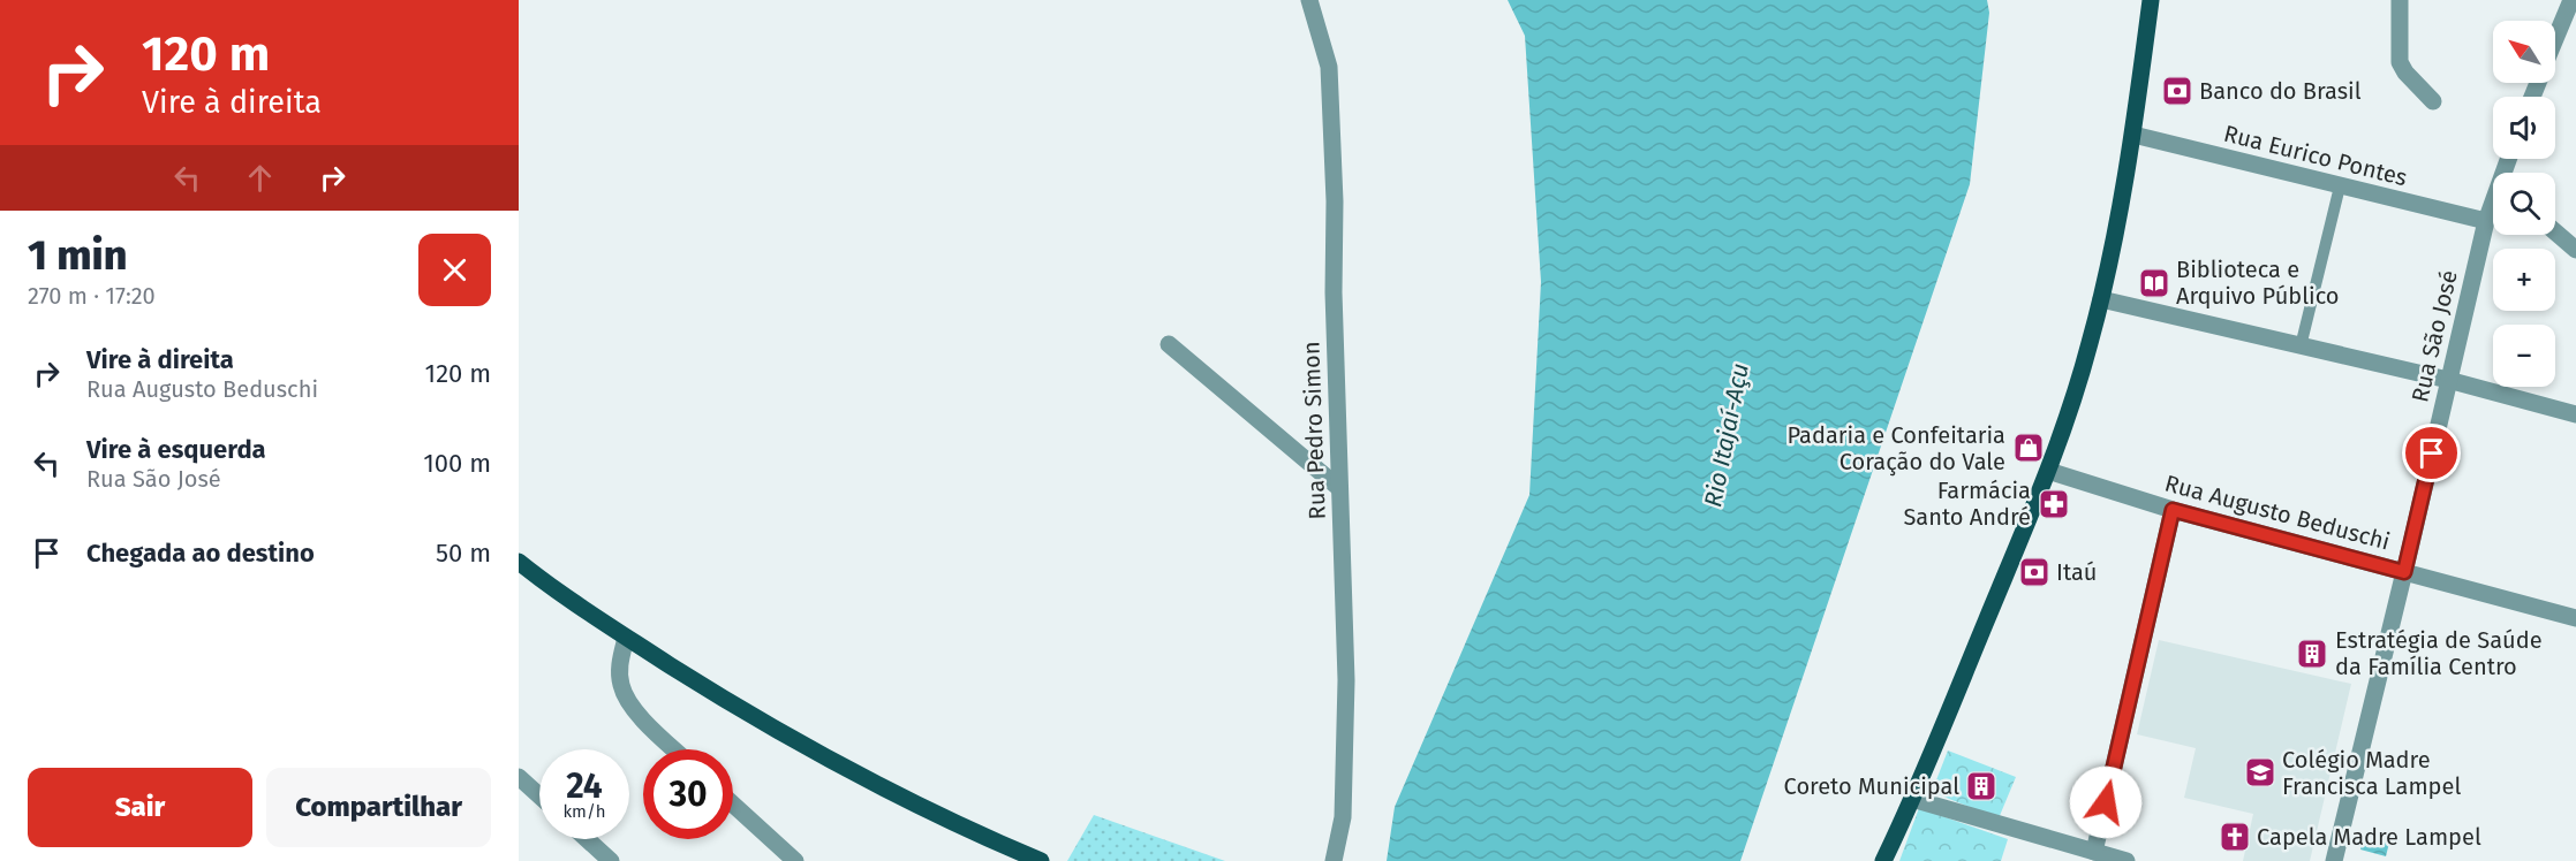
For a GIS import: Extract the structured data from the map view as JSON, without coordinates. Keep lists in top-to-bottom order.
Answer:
{
  "streets": {
    "street": [
      "Rua Eurico Pontes",
      "Rua São José",
      "Rua Pedro Simon",
      "Rua Augusto Beduschi"
    ]
  },
  "crossings": [
    ["Rua Eurico Pontes", "Rua São José"],
    ["Rua São José", "Rua Augusto Beduschi"]
  ],
  "water": ["Rio Itajaí-Açu"],
  "places": {
    "bank": ["Banco do Brasil", "Itaú"],
    "library": ["Biblioteca e Arquivo Público"],
    "shop": ["Padaria e Confeitaria Coração do Vale"],
    "pharmacy": ["Farmácia Santo André"],
    "building": ["Estratégia de Saúde da Família Centro", "Coreto Municipal"],
    "school or university": ["Colégio Madre Francisca Lampel"],
    "church": ["Capela Madre Lampel"]
  },
  "north": "top left",
  "page": {
    "turn": ["120 m", "Vire à direita"],
    "map_buttons": ["+", "−"],
    "heading": ["1 min", "270 m · 17:20"],
    "list": [
      {
        "name": "Vire à direita",
        "note": "Rua Augusto Beduschi",
        "value": "120 m"
      },
      {
        "name": "Vire à esquerda",
        "note": "Rua São José",
        "value": "100 m"
      },
      {
        "name": "Chegada ao destino",
        "value": "50 m"
      }
    ],
    "speed": "24 km/h",
    "limit": "30",
    "buttons": ["Sair", "Compartilhar"]
  }
}
